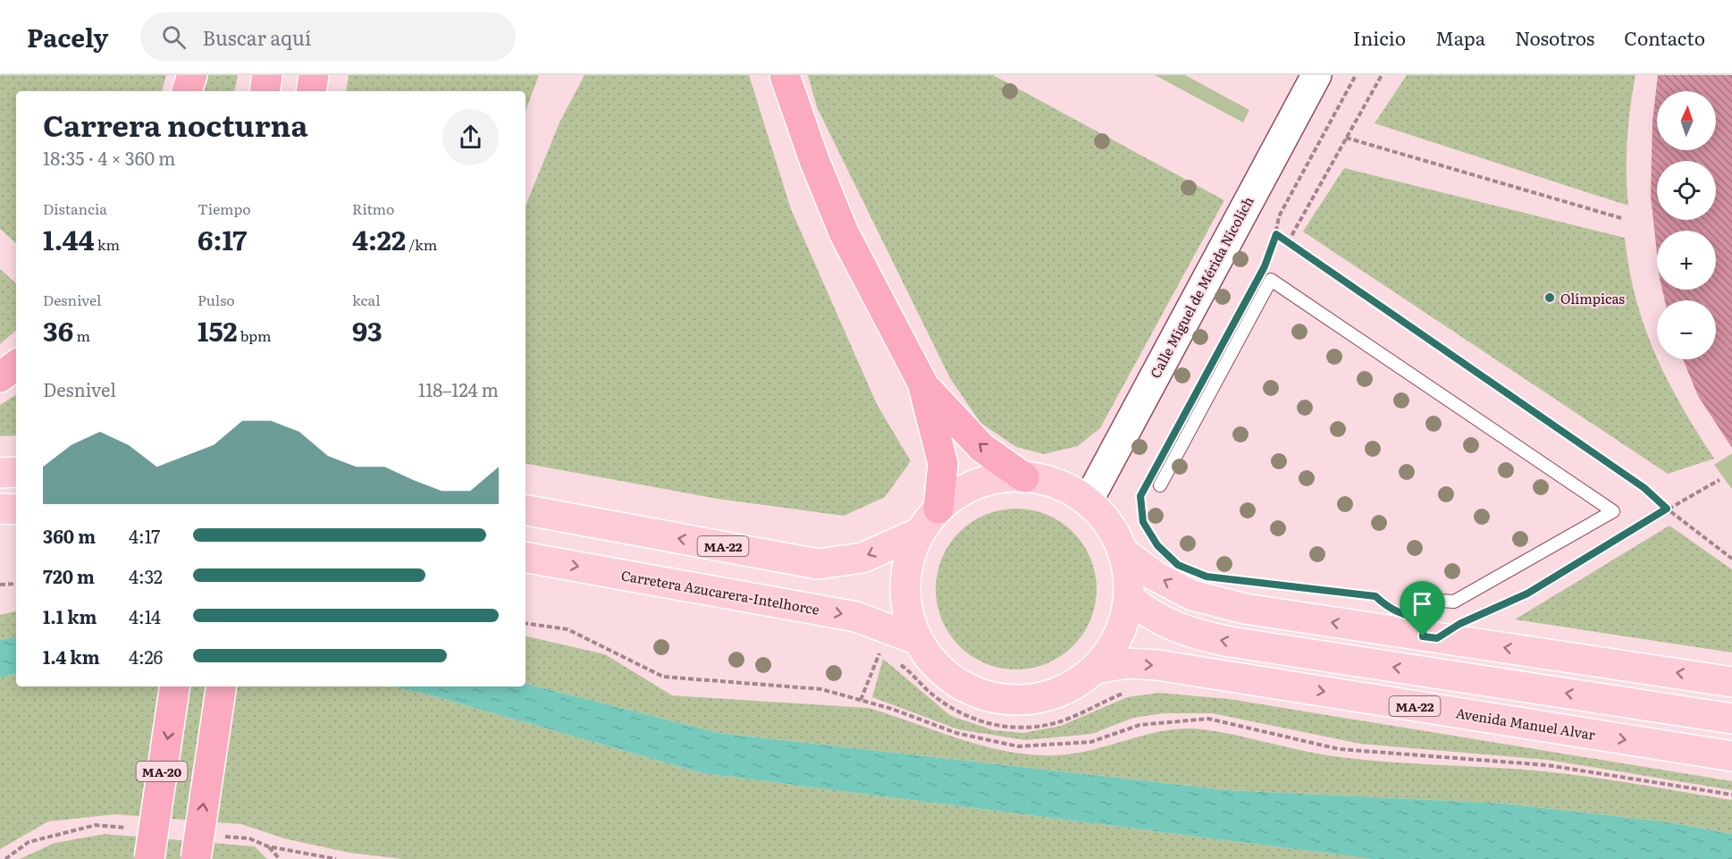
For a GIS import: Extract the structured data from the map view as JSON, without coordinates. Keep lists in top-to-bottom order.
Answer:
{
  "streets": {
    "highway": ["MA-20"],
    "main road": ["MA-22", "Carretera Azucarera-Intelhorce", "Avenida Manuel Alvar"],
    "street": ["Calle Miguel de Mérida Nicolich"]
  },
  "crossings": [
    ["Calle Miguel de Mérida Nicolich", "MA-22"],
    ["MA-22", "Carretera Azucarera-Intelhorce"],
    ["MA-22", "Avenida Manuel Alvar"]
  ],
  "places": ["Olímpicas"],
  "north": "top",
  "page": {
    "header": "Pacely",
    "search": "Buscar aquí",
    "nav": [
      "Inicio",
      "Mapa",
      "Nosotros",
      "Contacto"
    ],
    "map_buttons": ["+", "−"],
    "heading": ["Carrera nocturna", "18:35 · 4 × 360 m"],
    "stats": [
      ["Distancia", "1.44 km"],
      ["Tiempo", "6:17"],
      ["Ritmo", "4:22 /km"],
      ["Desnivel", "36 m"],
      ["Pulso", "152 bpm"],
      ["kcal", "93"]
    ],
    "chart": ["Desnivel", "118–124 m"],
    "list": [
      {
        "name": "360 m",
        "note": "4:17"
      },
      {
        "name": "720 m",
        "note": "4:32"
      },
      {
        "name": "1.1 km",
        "note": "4:14"
      },
      {
        "name": "1.4 km",
        "note": "4:26"
      }
    ]
  }
}
